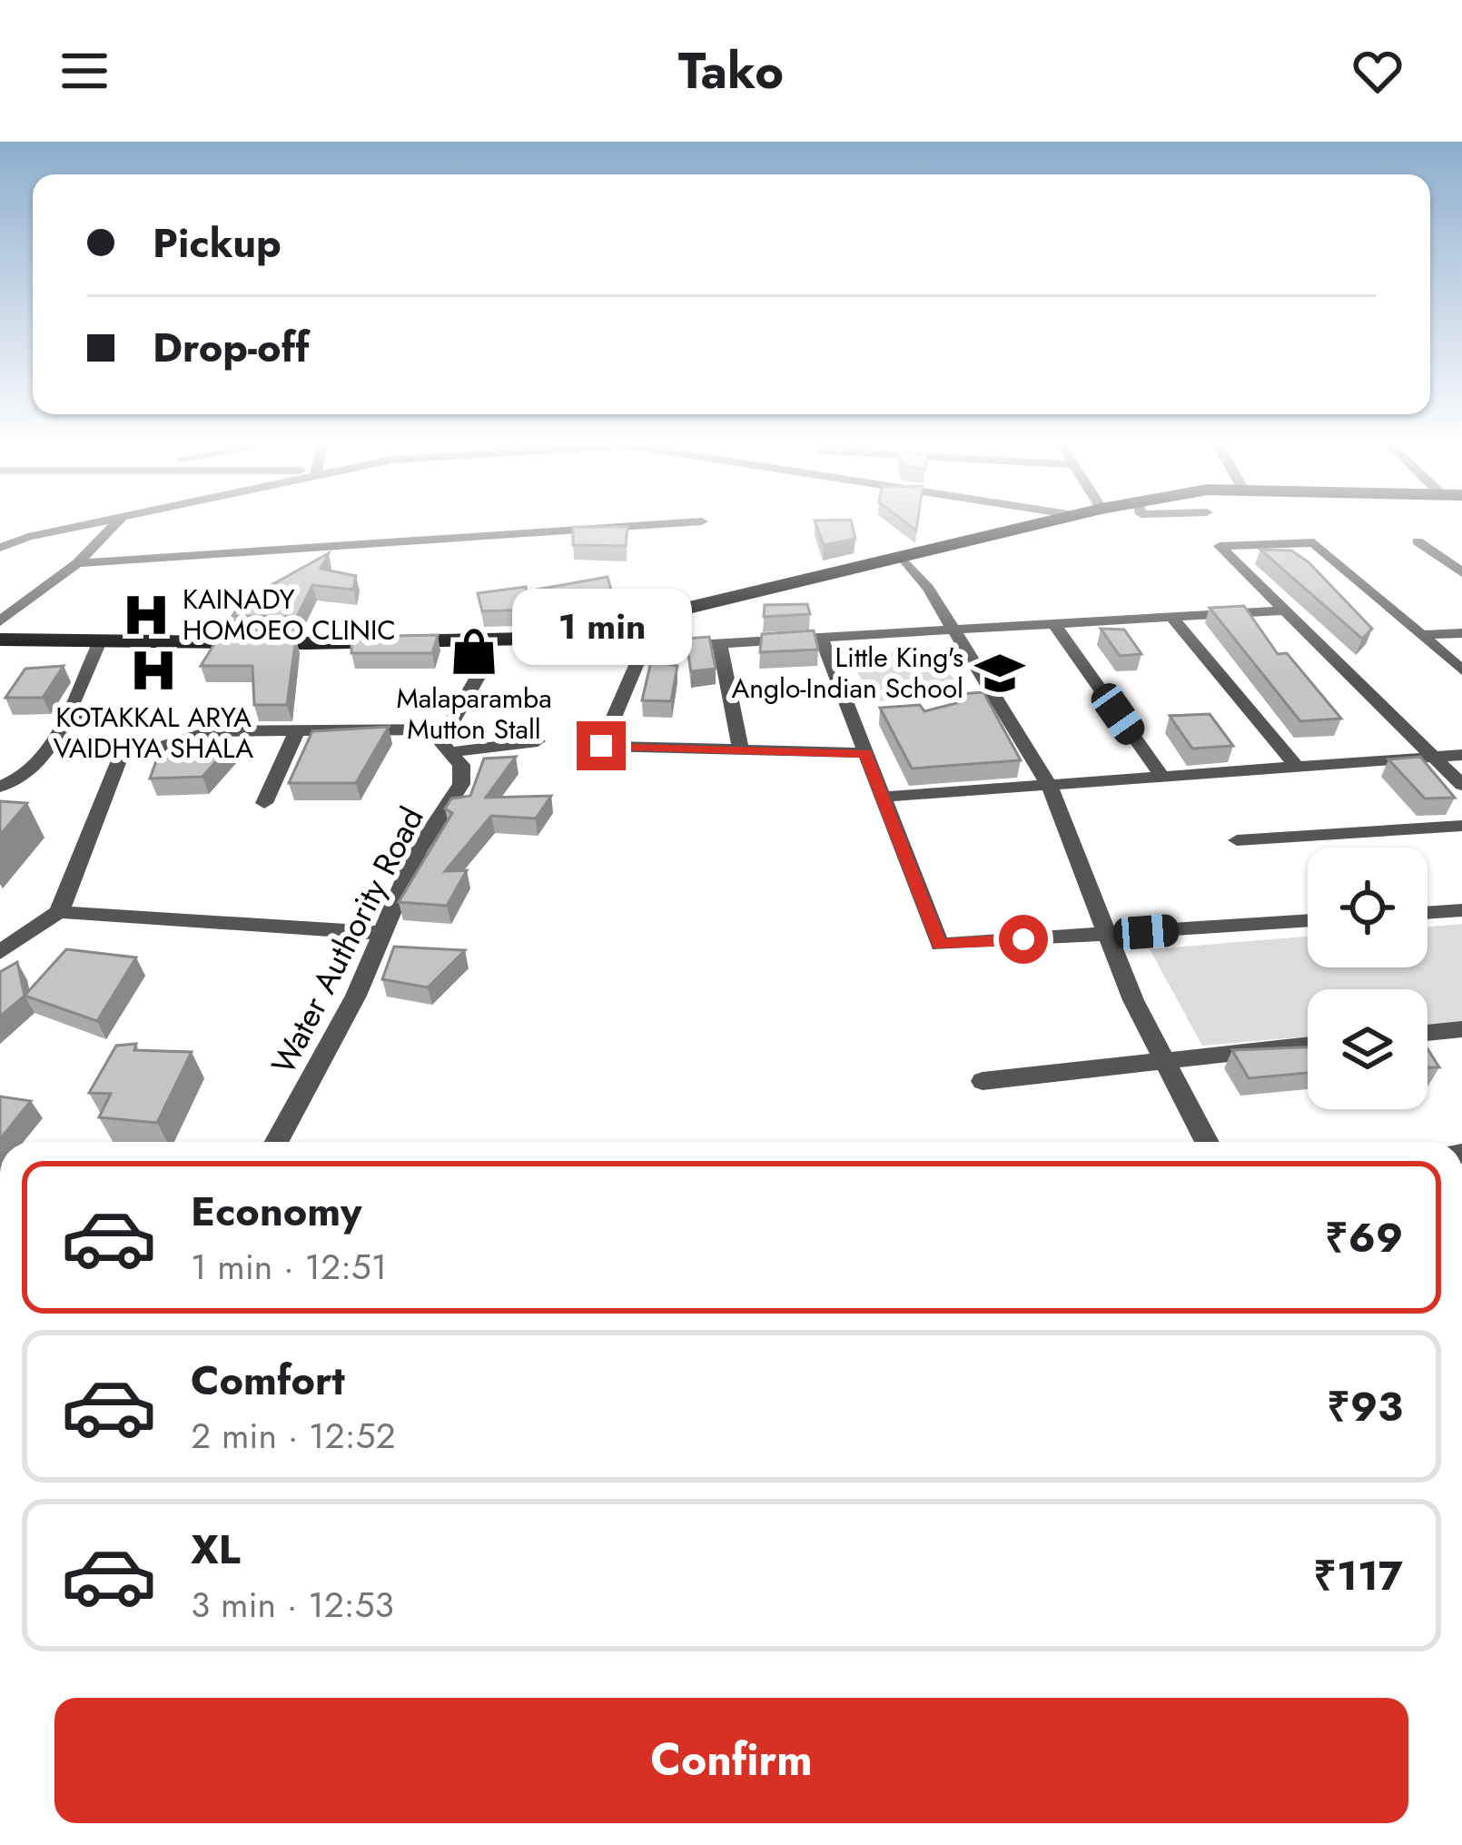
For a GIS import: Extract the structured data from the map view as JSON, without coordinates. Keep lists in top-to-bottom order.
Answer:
{
  "streets": {
    "street": ["Water Authority Road"]
  },
  "places": {
    "hospital": ["KAINADY HOMOEO CLINIC", "KOTAKKAL ARYA VAIDHYA SHALA"],
    "shop": ["Malaparamba Mutton Stall"],
    "school or university": ["Little King's Anglo-Indian School"]
  },
  "page": {
    "header": "Tako",
    "banner": ["Pickup", "Drop-off"],
    "bubble": "1 min",
    "list": [
      {
        "name": "Economy",
        "note": "1 min · 12:51",
        "value": "₹69"
      },
      {
        "name": "Comfort",
        "note": "2 min · 12:52",
        "value": "₹93"
      },
      {
        "name": "XL",
        "note": "3 min · 12:53",
        "value": "₹117"
      }
    ],
    "buttons": "Confirm"
  }
}
